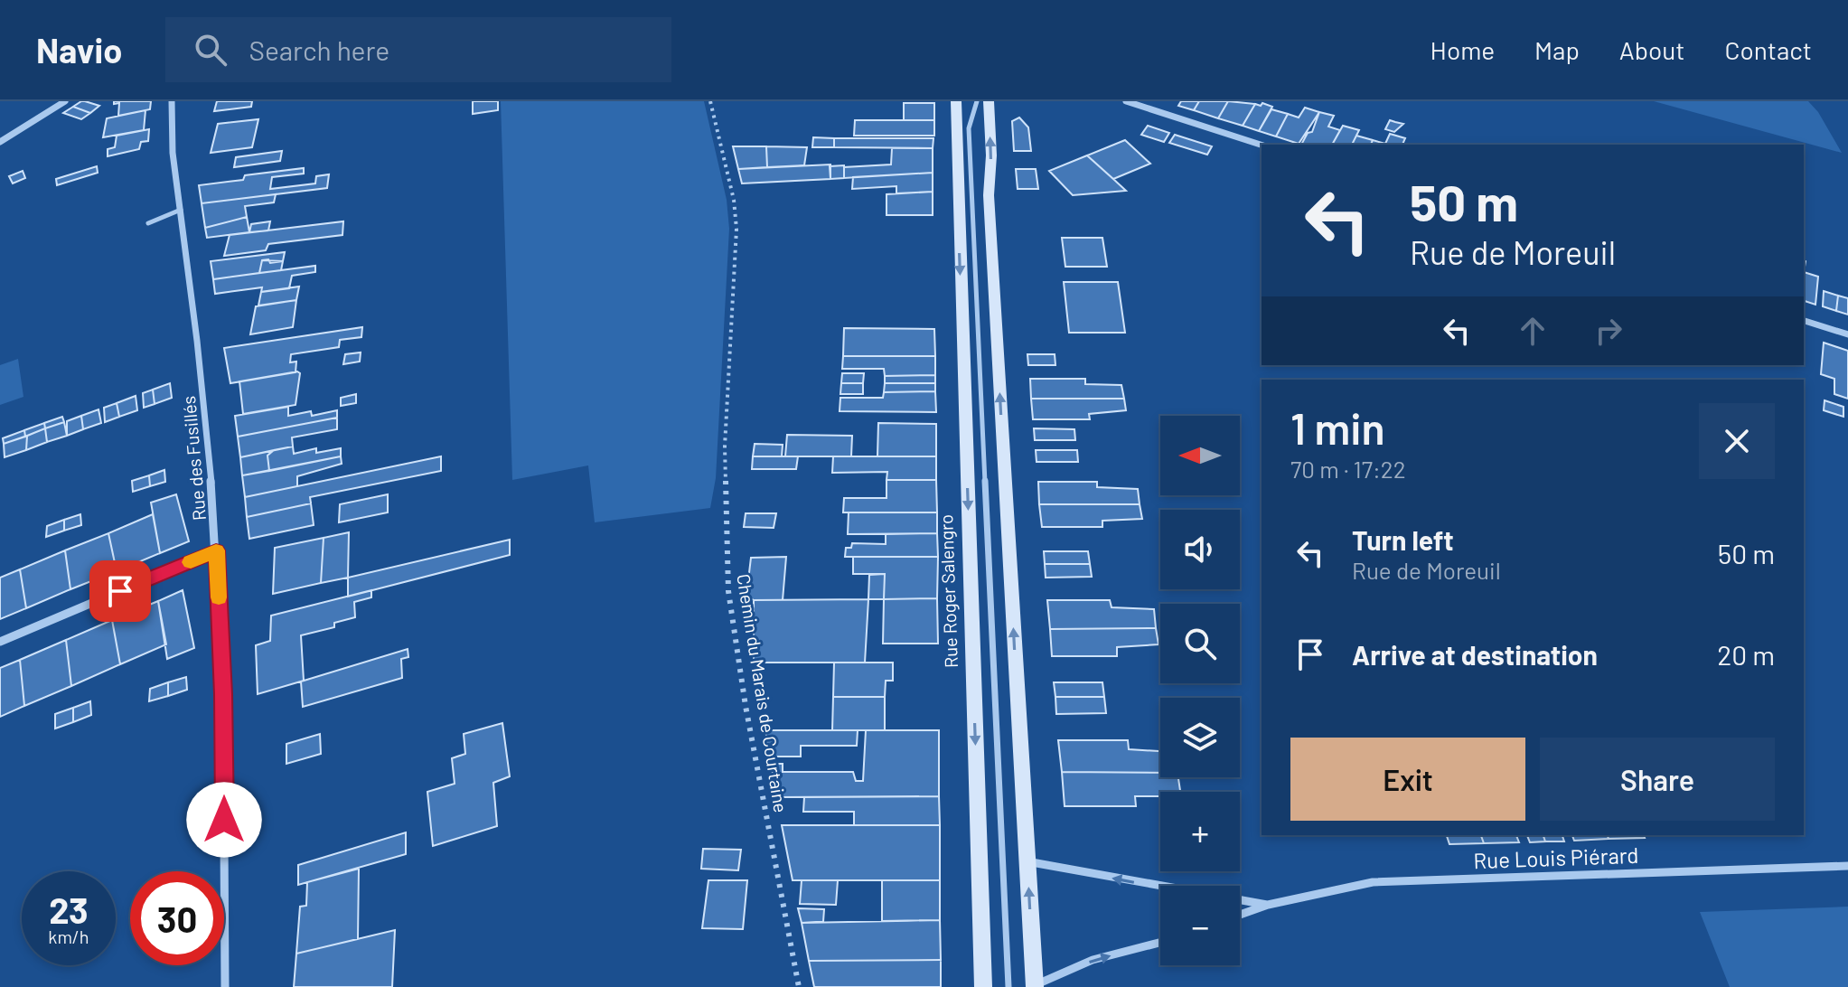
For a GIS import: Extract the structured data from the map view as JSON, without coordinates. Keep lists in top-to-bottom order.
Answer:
{
  "streets": {
    "main road": ["Rue Roger Salengro"],
    "street": ["Rue des Fusillés", "Rue Louis Piérard"],
    "path": ["Chemin du Marais de Courtaine"]
  },
  "north": "left",
  "page": {
    "header": "Navio",
    "search": "Search here",
    "nav": [
      "Home",
      "Map",
      "About",
      "Contact"
    ],
    "turn": ["50 m", "Rue de Moreuil"],
    "heading": ["1 min", "70 m · 17:22"],
    "map_buttons": ["+", "−"],
    "list": [
      {
        "name": "Turn left",
        "note": "Rue de Moreuil",
        "value": "50 m"
      },
      {
        "name": "Arrive at destination",
        "value": "20 m"
      }
    ],
    "buttons": ["Exit", "Share"],
    "speed": "23 km/h",
    "limit": "30"
  }
}
